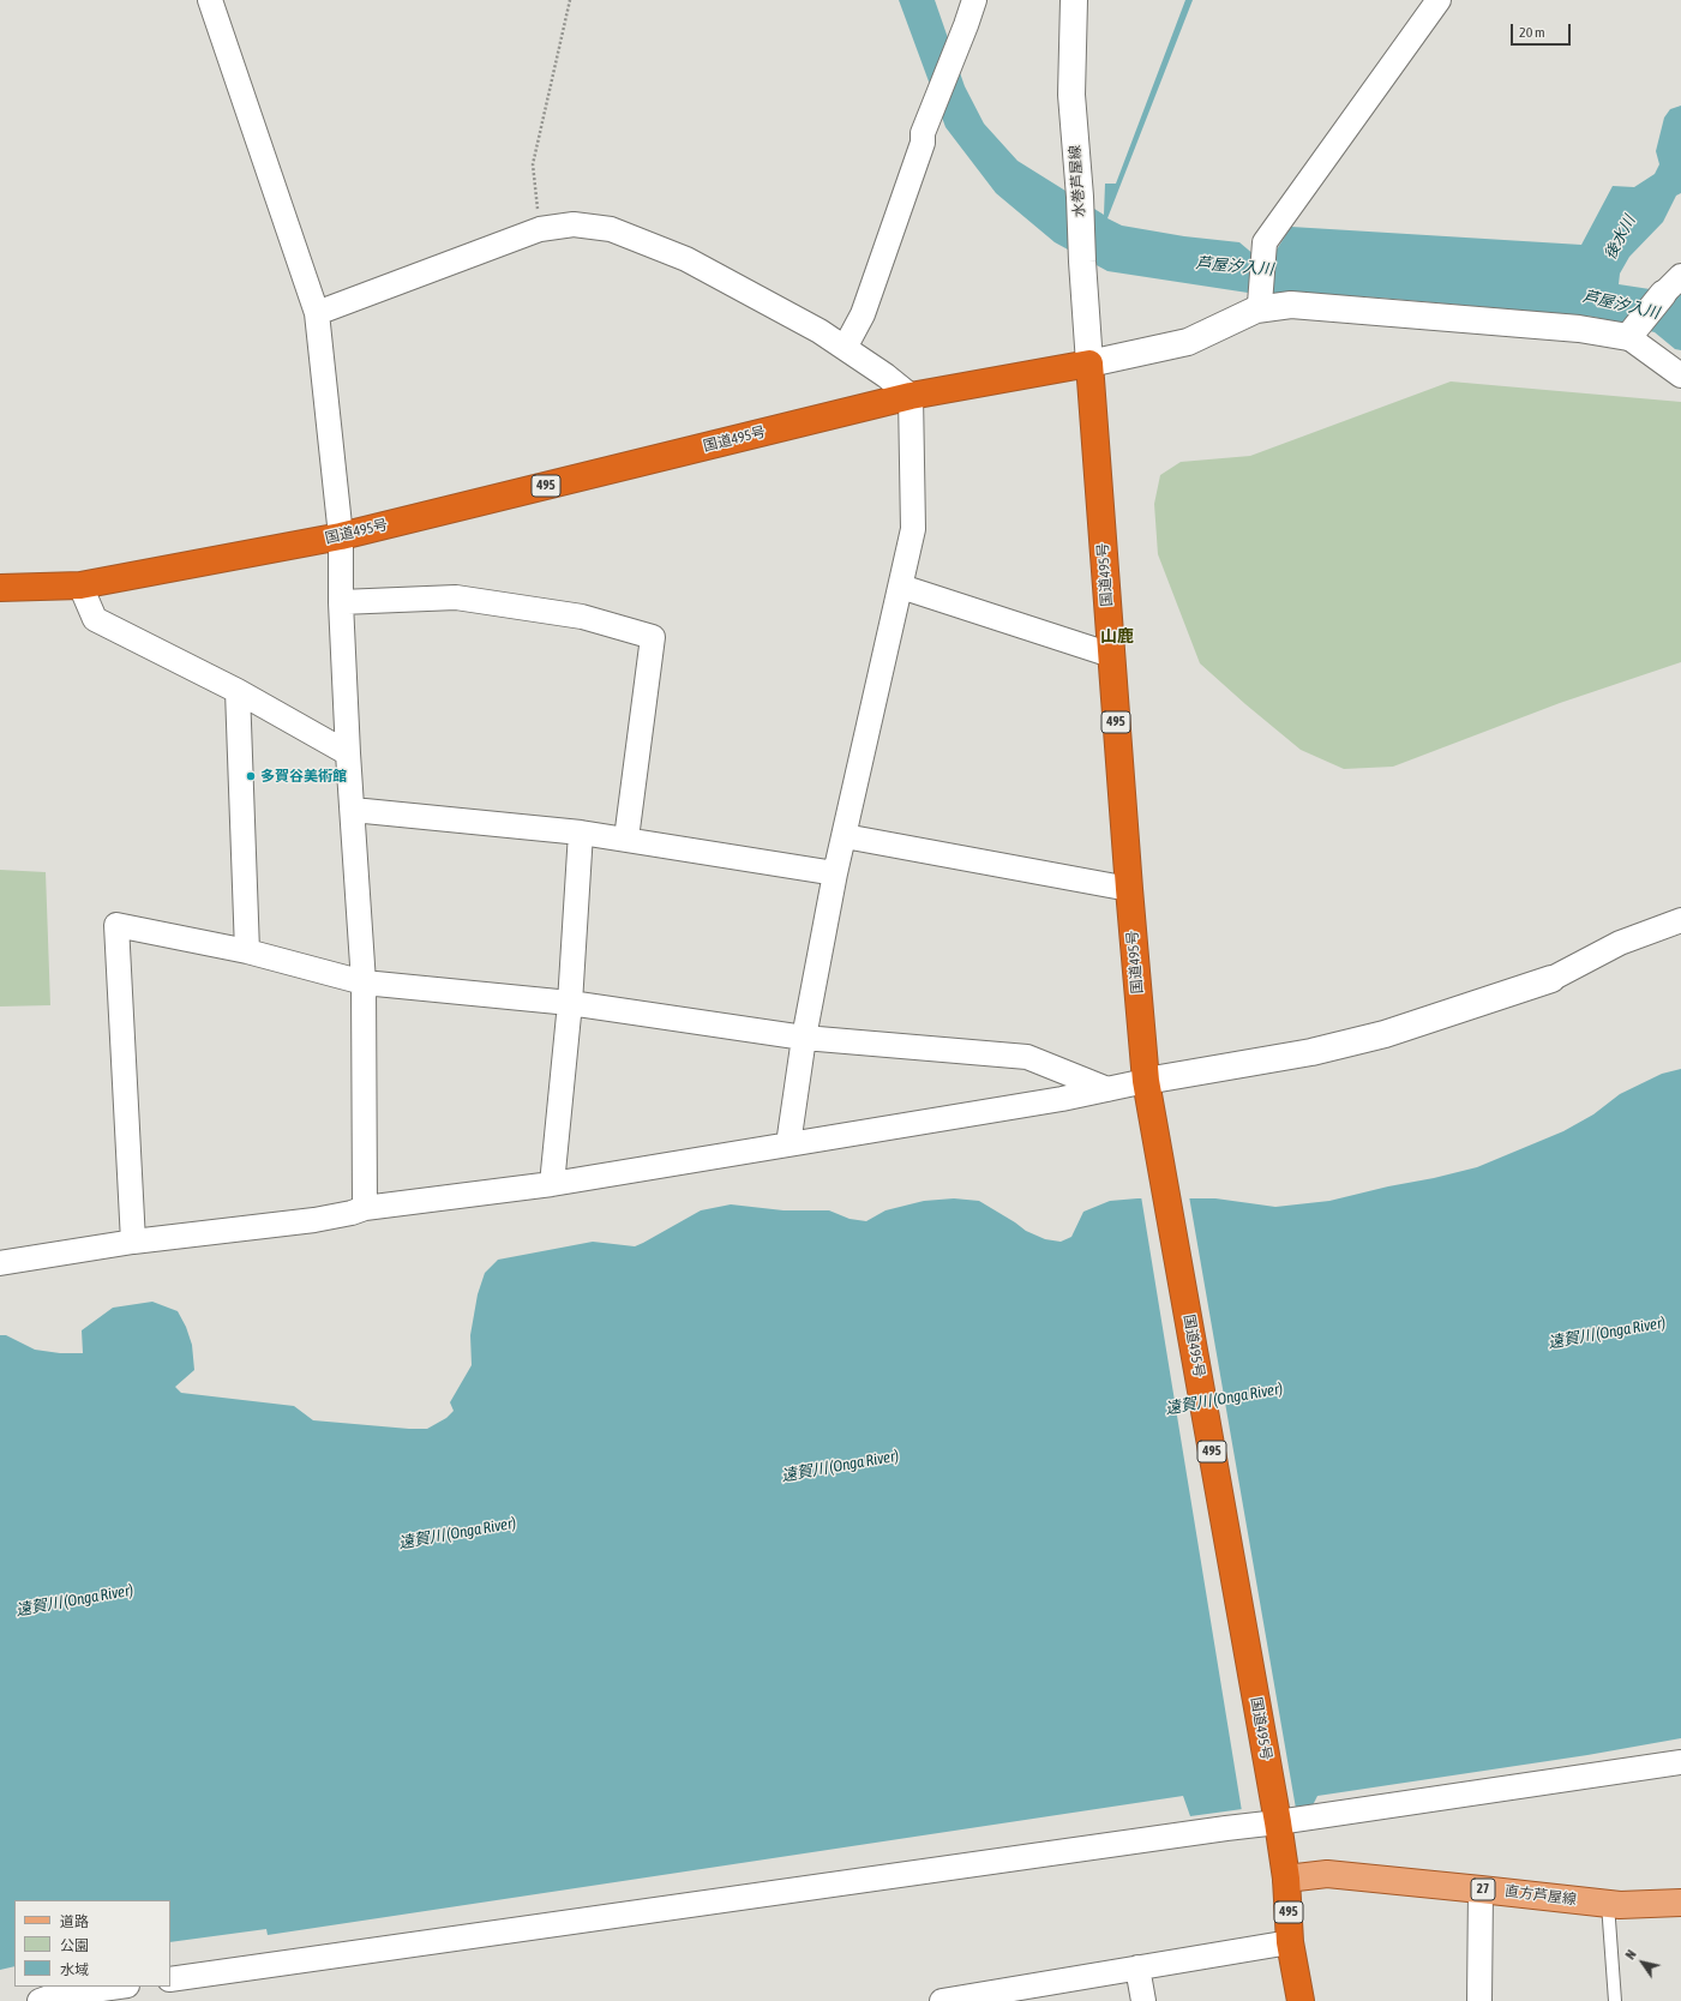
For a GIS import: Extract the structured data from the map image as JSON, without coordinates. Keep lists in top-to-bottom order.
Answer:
{
  "streets": {
    "highway": ["国道495号", "495"],
    "main road": ["27", "直方芦屋線"],
    "street": ["水巻芦屋線"]
  },
  "crossings": [
    ["水巻芦屋線", "国道495号"],
    ["国道495号", "直方芦屋線"]
  ],
  "districts": ["山鹿"],
  "water": ["後水川", "芦屋汐入川", "遠賀川 (Onga River)"],
  "places": ["多賀谷美術館"],
  "legend": ["道路", "公園", "水域"],
  "scale_bar": "20 m",
  "north": "top left"
}
